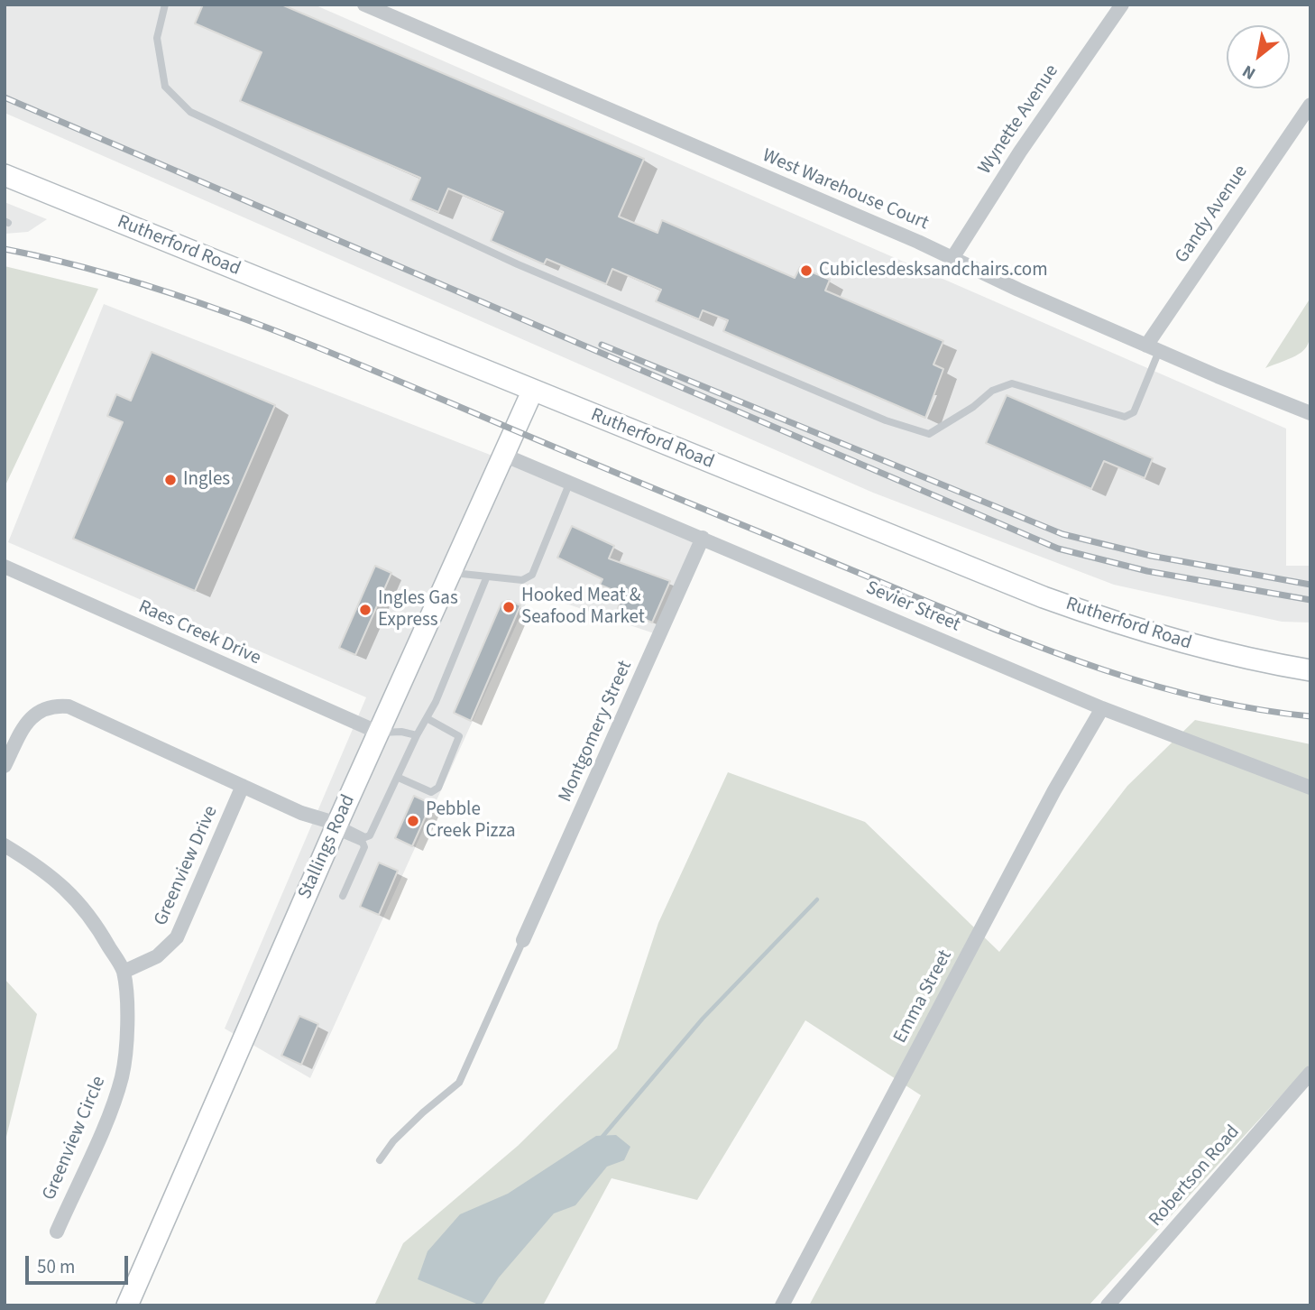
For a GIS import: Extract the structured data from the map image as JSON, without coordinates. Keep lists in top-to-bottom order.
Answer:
{
  "streets": {
    "street": [
      "Wynette Avenue",
      "West Warehouse Court",
      "Gandy Avenue",
      "Rutherford Road",
      "Sevier Street",
      "Raes Creek Drive",
      "Montgomery Street",
      "Stallings Road",
      "Greenview Drive",
      "Emma Street",
      "Greenview Circle",
      "Robertson Road"
    ]
  },
  "crossings": [
    ["Wynette Avenue", "West Warehouse Court"],
    ["West Warehouse Court", "Gandy Avenue"],
    ["Rutherford Road", "Stallings Road"],
    ["Sevier Street", "Montgomery Street"],
    ["Sevier Street", "Stallings Road"],
    ["Sevier Street", "Emma Street"],
    ["Raes Creek Drive", "Stallings Road"],
    ["Greenview Drive", "Greenview Circle"]
  ],
  "places": [
    "Cubiclesdesksandchairs.com",
    "Ingles",
    "Hooked Meat & Seafood Market",
    "Ingles Gas Express",
    "Pebble Creek Pizza"
  ],
  "scale_bar": "50 m",
  "north": "bottom left"
}
